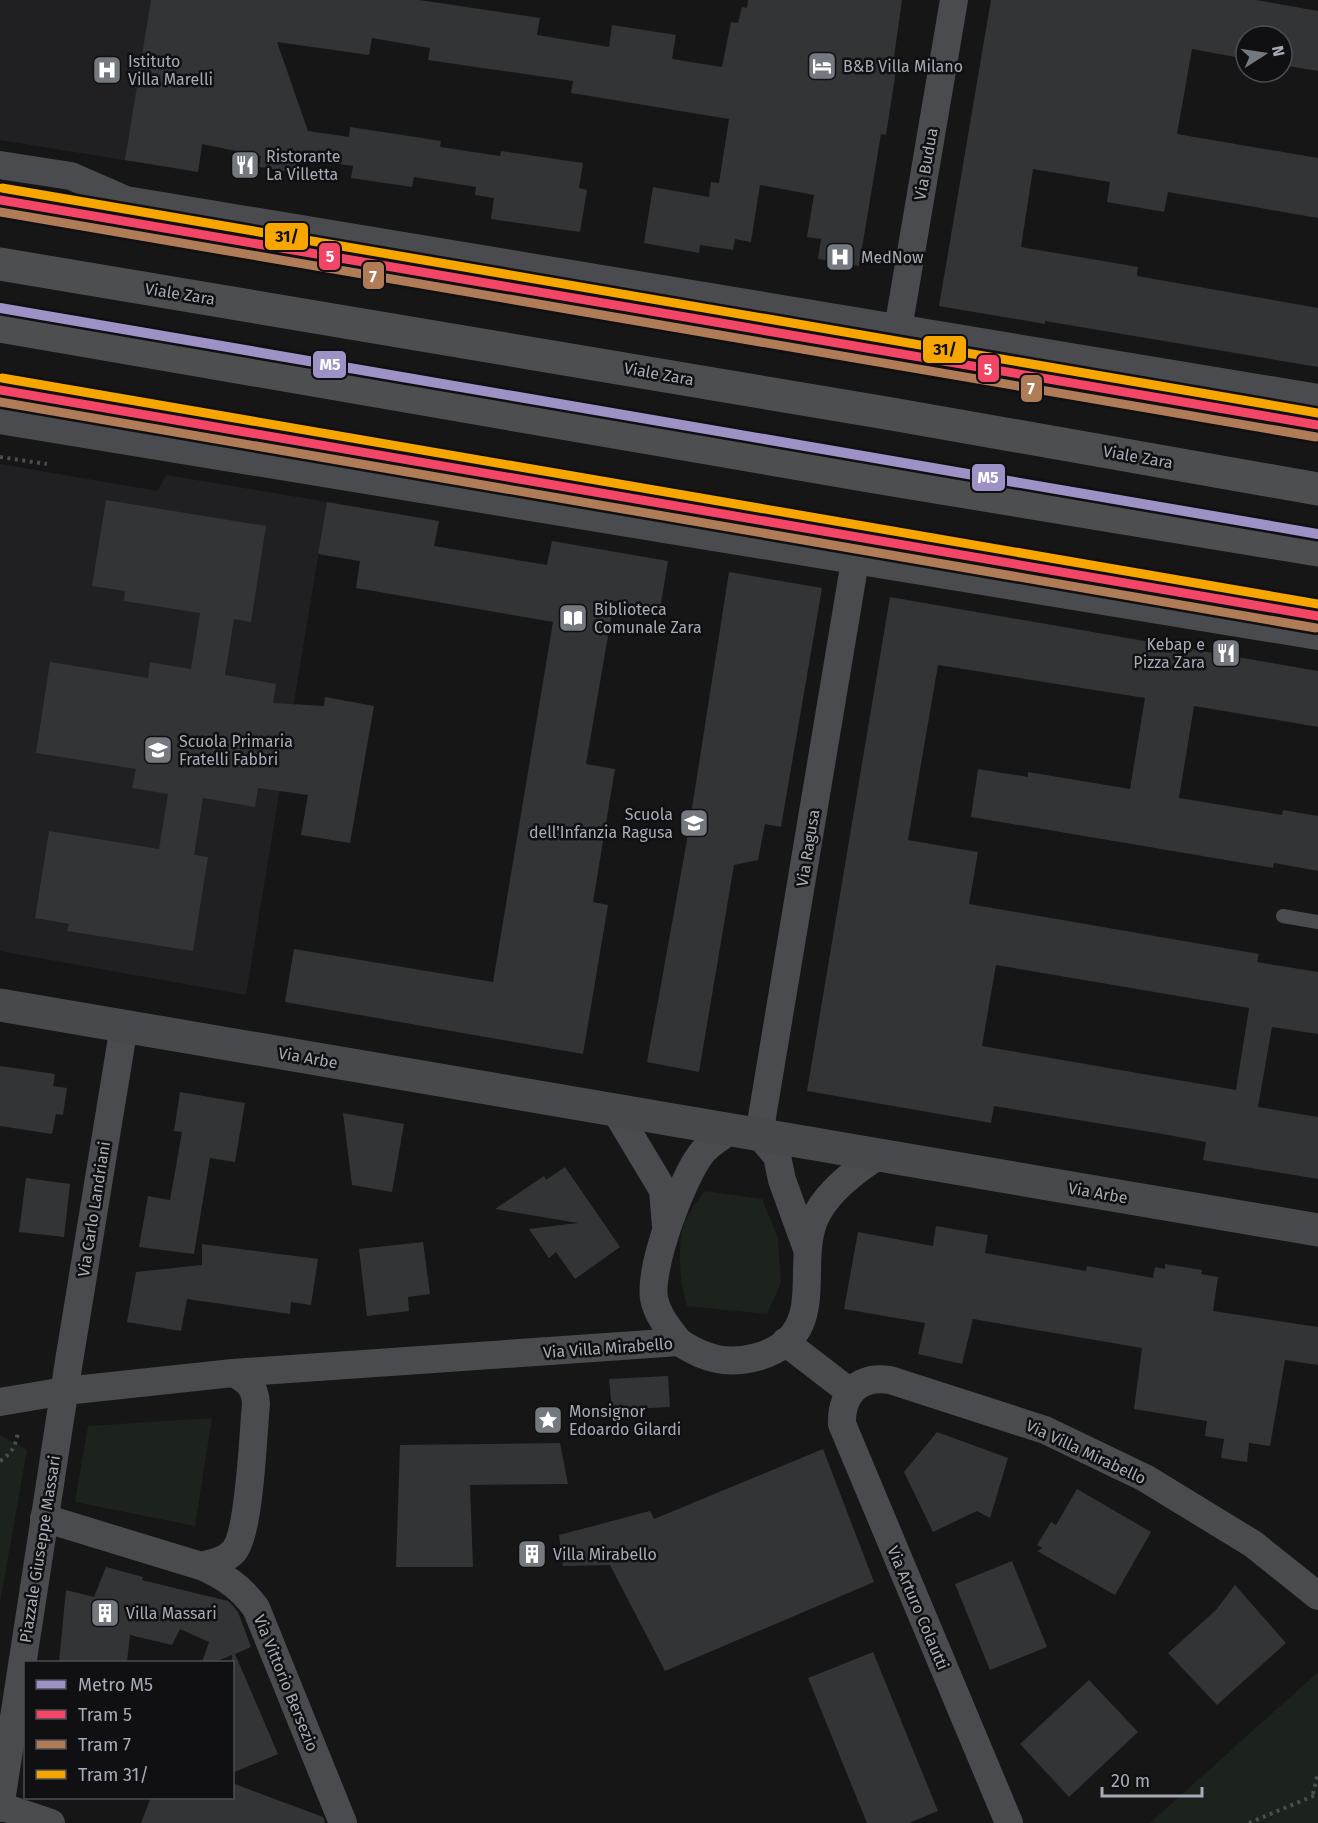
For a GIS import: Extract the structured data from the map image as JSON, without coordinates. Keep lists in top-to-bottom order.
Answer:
{
  "streets": {
    "main road": ["Viale Zara"],
    "street": [
      "Via Budua",
      "Via Ragusa",
      "Via Arbe",
      "Via Carlo Landriani",
      "Via Villa Mirabello",
      "Piazzale Giuseppe Massari",
      "Via Arturo Colautti",
      "Via Vittorio Bersezio"
    ]
  },
  "crossings": [
    ["Via Ragusa", "Via Arbe"],
    ["Via Ragusa", "Via Villa Mirabello"],
    ["Via Arbe", "Via Carlo Landriani"],
    ["Via Arbe", "Via Villa Mirabello"],
    ["Via Carlo Landriani", "Via Villa Mirabello"],
    ["Via Carlo Landriani", "Piazzale Giuseppe Massari"],
    ["Via Villa Mirabello", "Piazzale Giuseppe Massari"],
    ["Via Villa Mirabello", "Via Arturo Colautti"],
    ["Piazzale Giuseppe Massari", "Via Vittorio Bersezio"]
  ],
  "places": {
    "hotel": ["B&B Villa Milano"],
    "hospital": ["Istituto Villa Marelli", "MedNow"],
    "restaurant": ["Ristorante La Villetta", "Kebap e Pizza Zara"],
    "library": ["Biblioteca Comunale Zara"],
    "school or university": ["Scuola Primaria Fratelli Fabbri", "Scuola dell'Infanzia Ragusa"],
    "place": ["Monsignor Edoardo Gilardi"],
    "building": ["Villa Mirabello", "Villa Massari"]
  },
  "lines": [
    "tram line 31/",
    "tram line 5",
    "tram line 7",
    "metro line M5"
  ],
  "legend": [
    "Metro M5",
    "Tram 5",
    "Tram 7",
    "Tram 31/"
  ],
  "scale_bar": "20 m",
  "north": "right"
}
